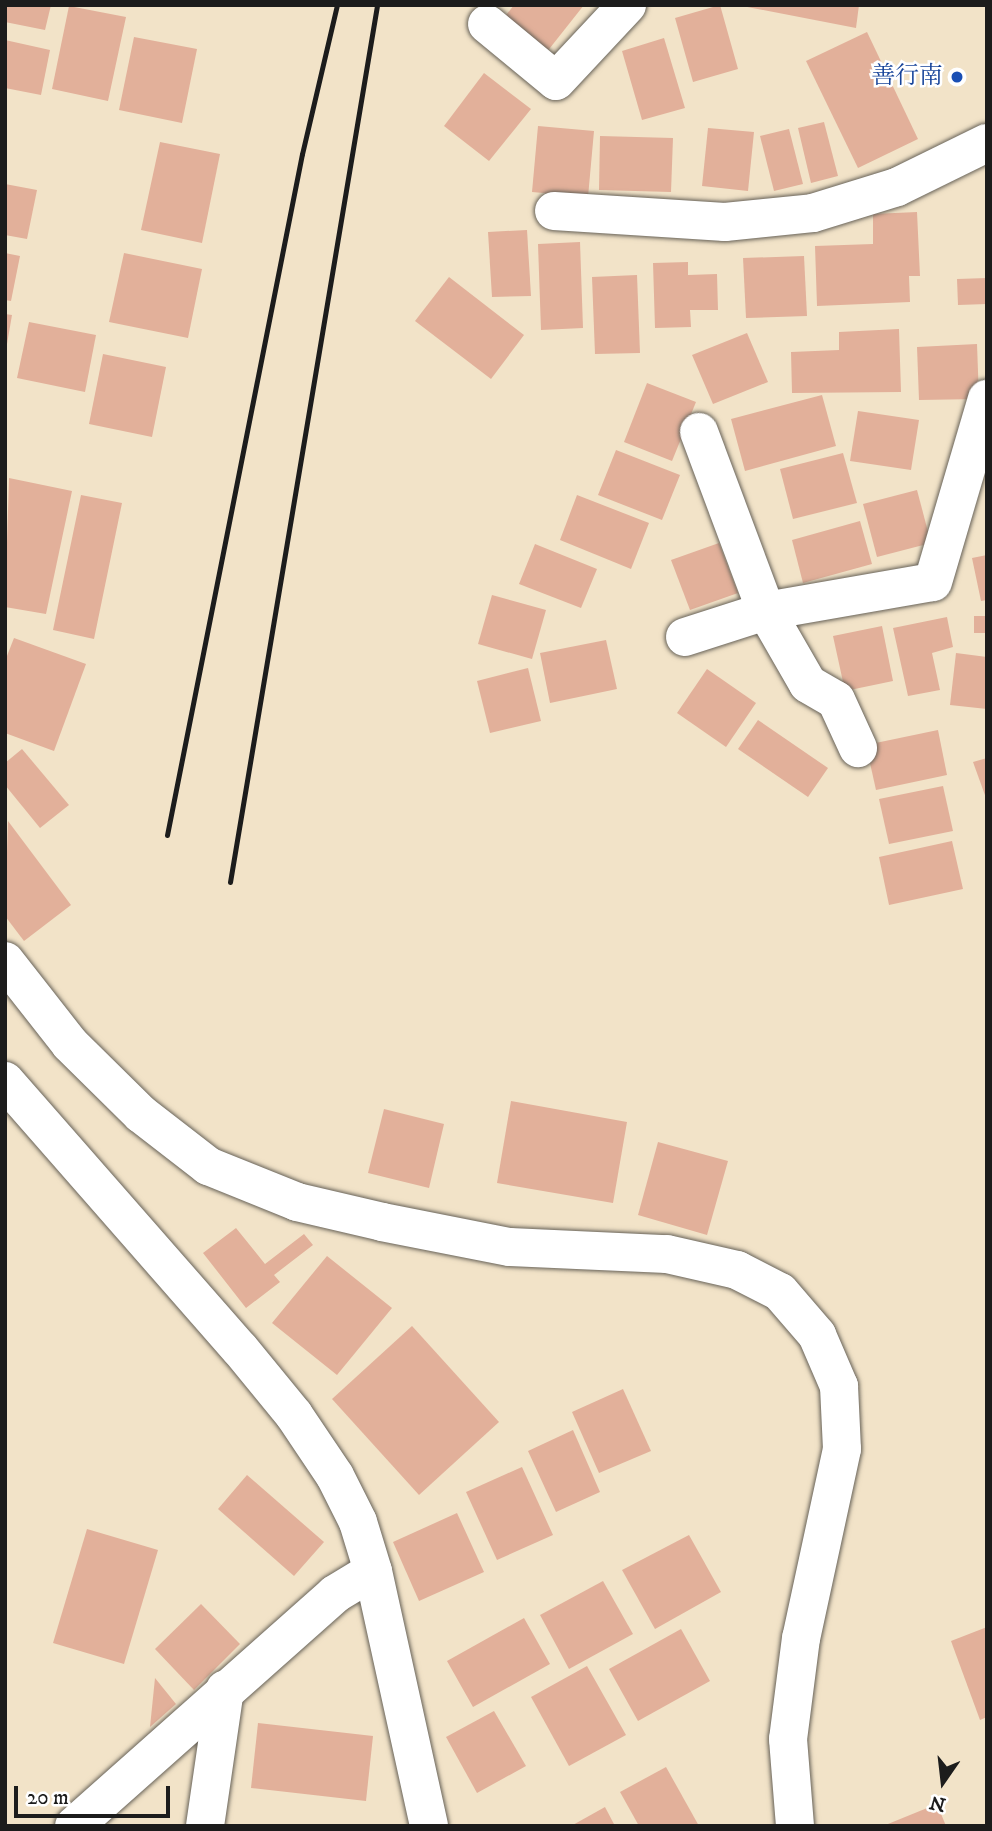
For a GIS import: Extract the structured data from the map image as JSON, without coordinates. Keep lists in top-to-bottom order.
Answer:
{
  "places": ["善行南"],
  "scale_bar": "20 m",
  "north": "bottom"
}
